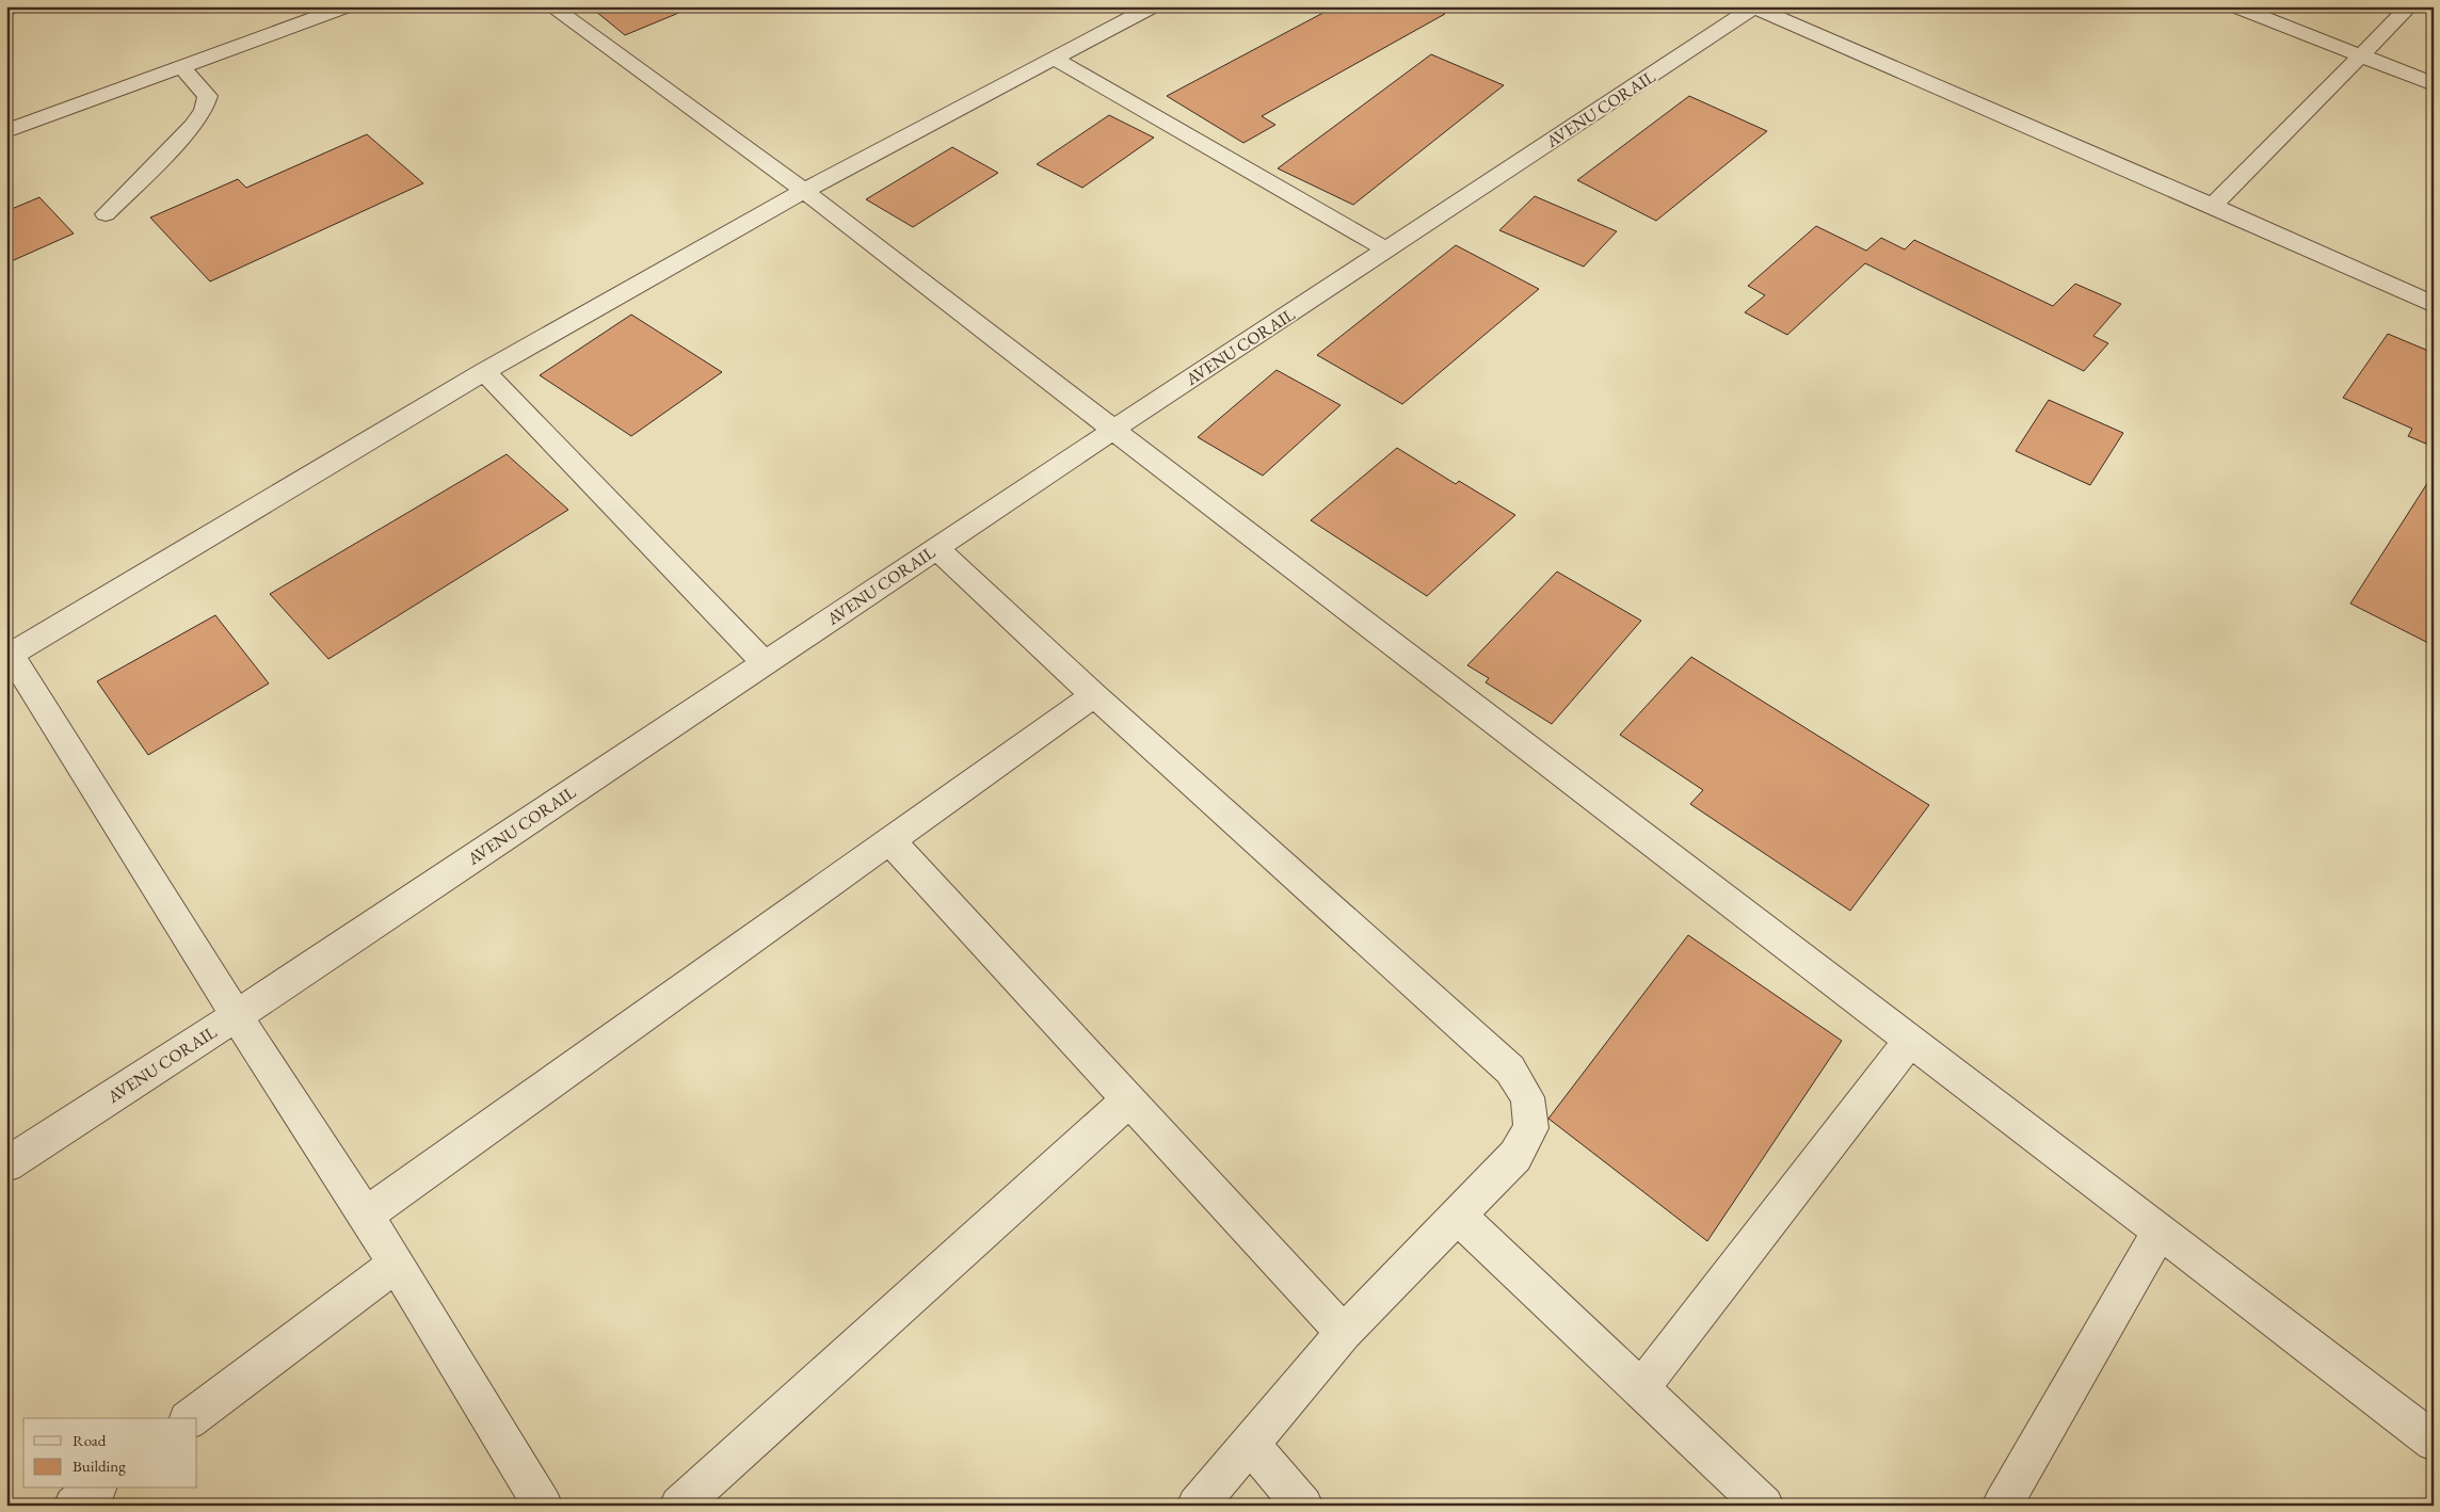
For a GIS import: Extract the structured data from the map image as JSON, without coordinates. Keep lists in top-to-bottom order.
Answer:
{
  "streets": {
    "street": ["AVENU CORAIL"]
  },
  "legend": ["Road", "Building"]
}
